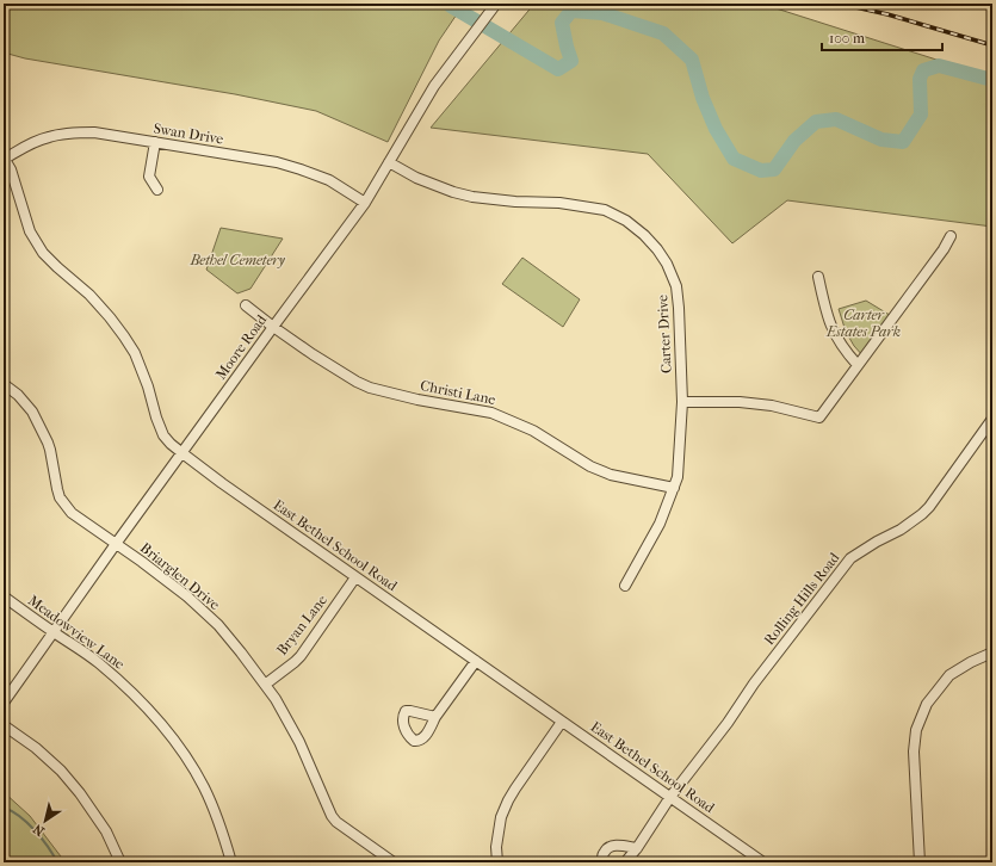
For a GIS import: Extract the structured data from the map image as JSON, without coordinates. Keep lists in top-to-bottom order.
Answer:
{
  "streets": {
    "street": [
      "Swan Drive",
      "Carter Drive",
      "Moore Road",
      "Christi Lane",
      "East Bethel School Road",
      "Briarglen Drive",
      "Rolling Hills Road",
      "Bryan Lane",
      "Meadowview Lane"
    ]
  },
  "crossings": [
    ["Swan Drive", "Moore Road"],
    ["Swan Drive", "East Bethel School Road"],
    ["Carter Drive", "Moore Road"],
    ["Carter Drive", "Christi Lane"],
    ["Moore Road", "Christi Lane"],
    ["Moore Road", "East Bethel School Road"],
    ["Moore Road", "Briarglen Drive"],
    ["Moore Road", "Meadowview Lane"],
    ["East Bethel School Road", "Rolling Hills Road"],
    ["East Bethel School Road", "Bryan Lane"],
    ["Briarglen Drive", "Bryan Lane"]
  ],
  "parks": ["Bethel Cemetery", "Carter Estates Park"],
  "scale_bar": "100 m",
  "north": "bottom left"
}
